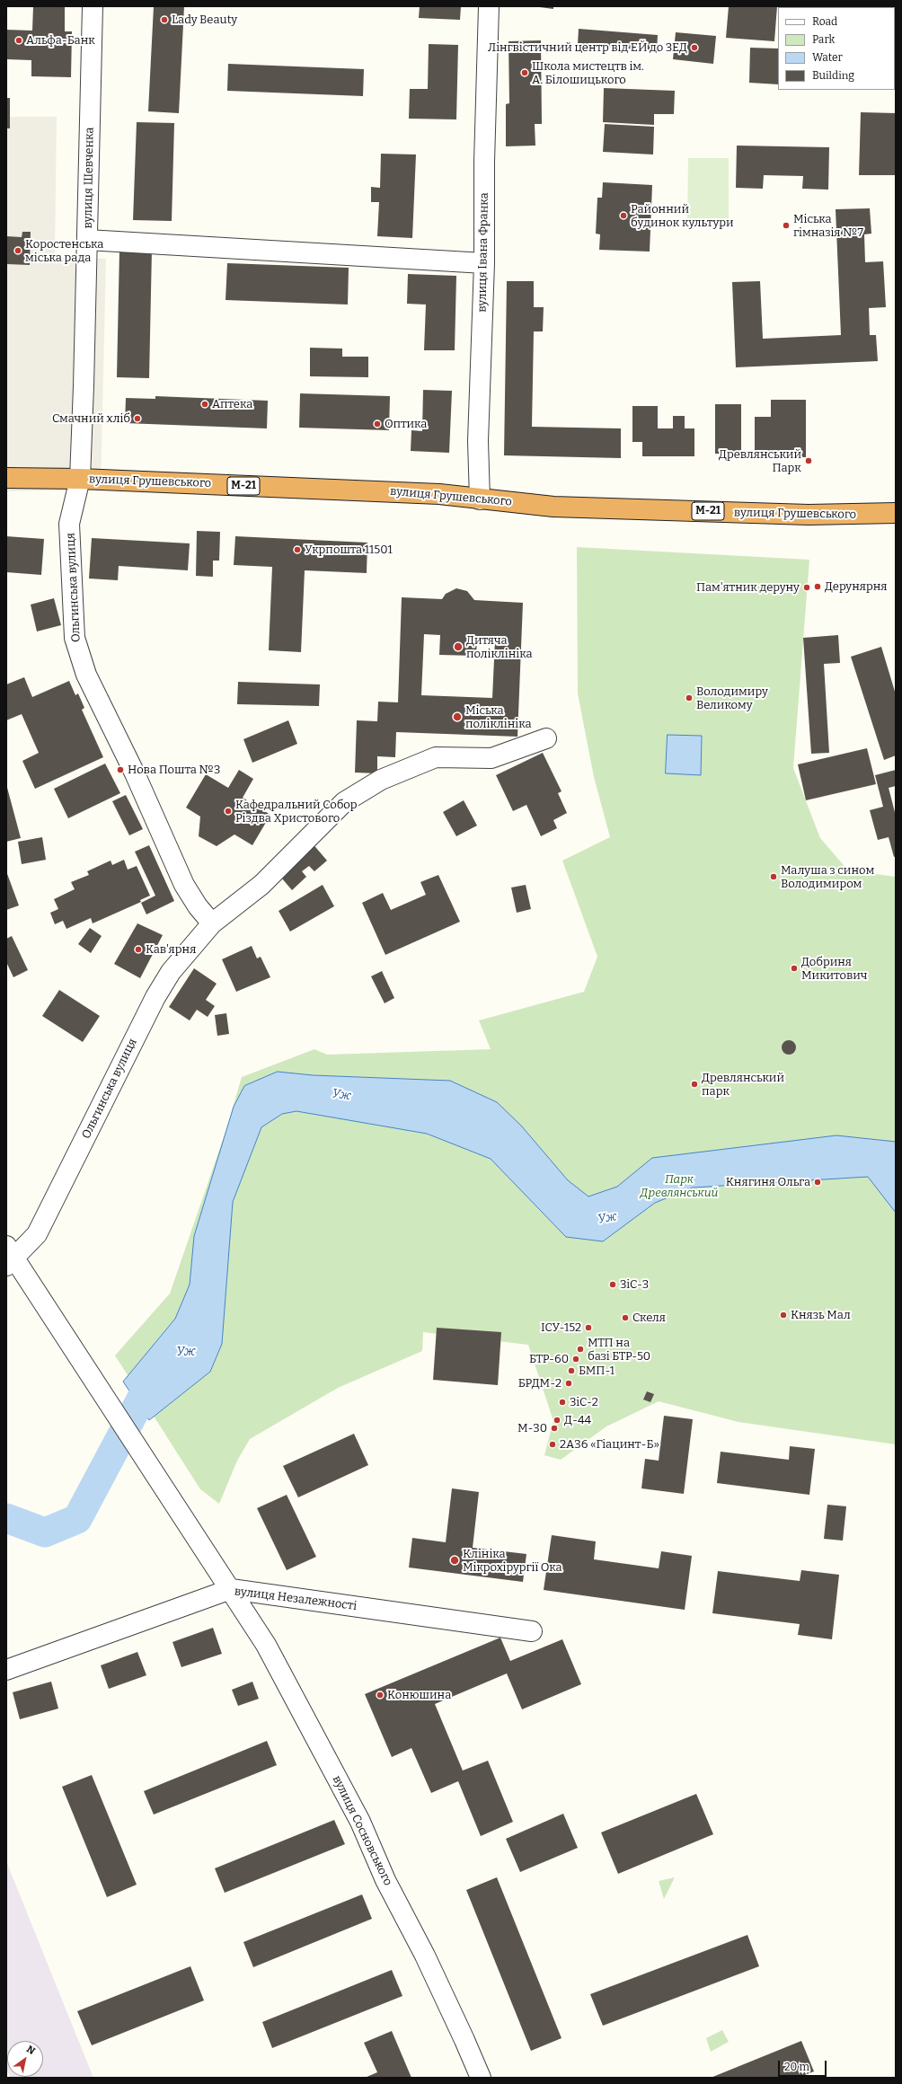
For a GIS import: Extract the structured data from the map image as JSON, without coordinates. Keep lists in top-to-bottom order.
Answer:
{
  "streets": {
    "highway": ["вулиця Грушевського", "М-21"],
    "street": [
      "вулиця Шевченка",
      "вулиця Івана Франка",
      "Ольгинська вулиця",
      "вулиця Незалежності",
      "вулиця Сосновського"
    ]
  },
  "crossings": [
    ["вулиця Шевченка", "вулиця Грушевського"],
    ["вулиця Шевченка", "Ольгинська вулиця"],
    ["вулиця Івана Франка", "вулиця Грушевського"],
    ["вулиця Грушевського", "Ольгинська вулиця"],
    ["Ольгинська вулиця", "вулиця Сосновського"],
    ["вулиця Незалежності", "вулиця Сосновського"]
  ],
  "water": ["Уж"],
  "parks": ["Парк Древлянський"],
  "places": [
    "Lady Beauty",
    "Альфа-Банк",
    "Лінгвістичний центр від ЕЙ до ЗЕД",
    "Школа мистецтв ім. А. Білошицького",
    "Районний будинок культури",
    "Міська гімназія №7",
    "Коростенська міська рада",
    "Аптека",
    "Смачний хліб",
    "Оптика",
    "Древлянський Парк",
    "Укрпошта 11501",
    "Дерунярня",
    "Пам'ятник деруну",
    "Дитяча поліклініка",
    "Володимиру Великому",
    "Міська поліклініка",
    "Нова Пошта №3",
    "Кафедральний Собор Різдва Христового",
    "Малуша з сином Володимиром",
    "Кав'ярня",
    "Добриня Микитович",
    "Древлянський парк",
    "Княгиня Ольга",
    "ЗіС-3",
    "Князь Мал",
    "Скеля",
    "ІСУ-152",
    "МТП на базі БТР-50",
    "БТР-60",
    "БМП-1",
    "БРДМ-2",
    "ЗіС-2",
    "Д-44",
    "М-30",
    "2А36 «Гіацинт-Б»",
    "Клініка Мікрохірургії Ока",
    "Конюшина"
  ],
  "legend": [
    "Road",
    "Park",
    "Water",
    "Building"
  ],
  "scale_bar": "20 m",
  "north": "top right"
}
